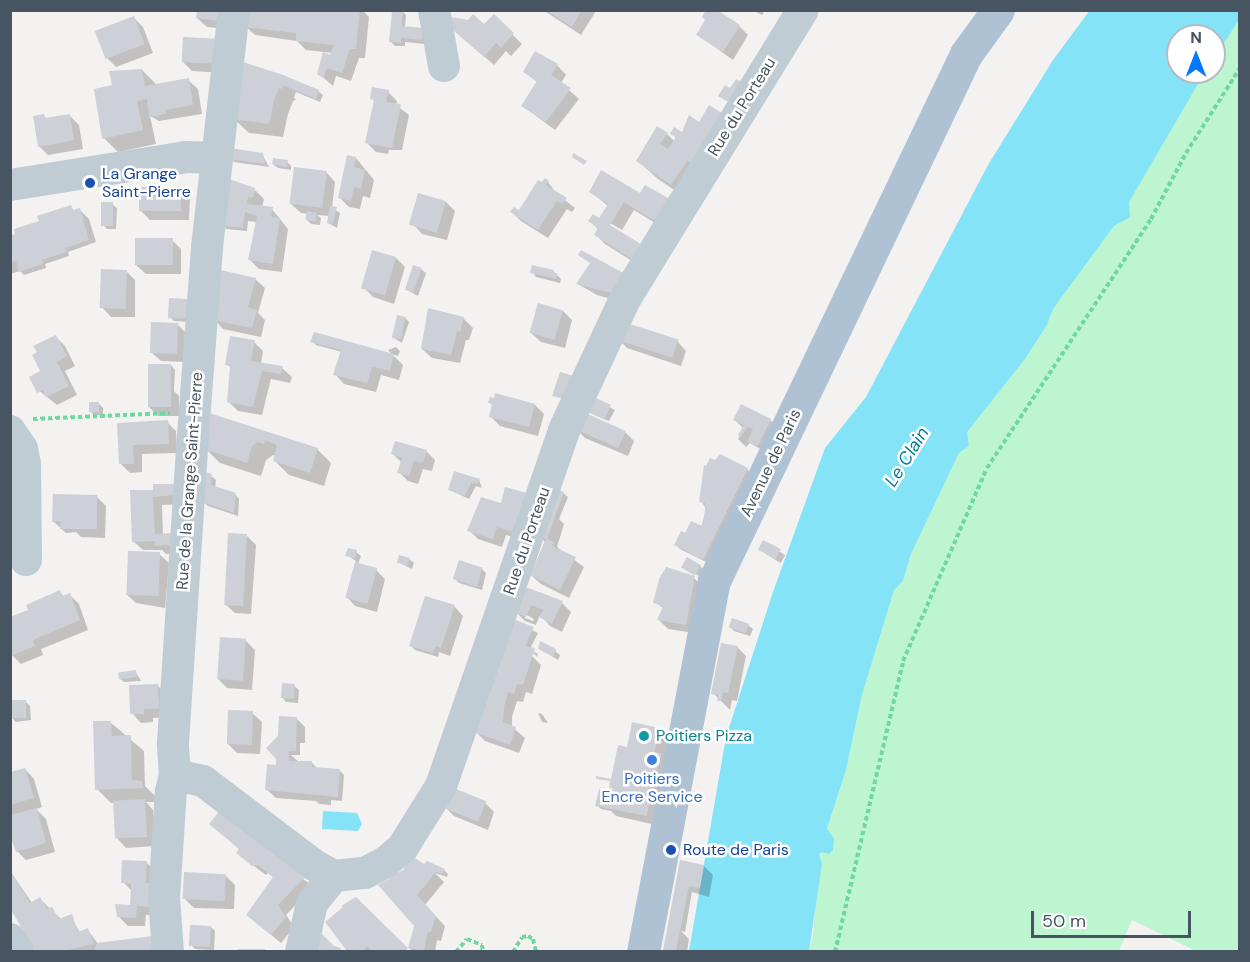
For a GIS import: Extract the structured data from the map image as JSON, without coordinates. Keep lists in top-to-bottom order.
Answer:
{
  "streets": {
    "main road": ["Avenue de Paris"],
    "street": ["Rue du Porteau", "Rue de la Grange Saint-Pierre"]
  },
  "water": ["Le Clain"],
  "places": [
    "La Grange Saint-Pierre",
    "Poitiers Pizza",
    "Poitiers Encre Service",
    "Route de Paris"
  ],
  "scale_bar": "50 m",
  "north": "top"
}
